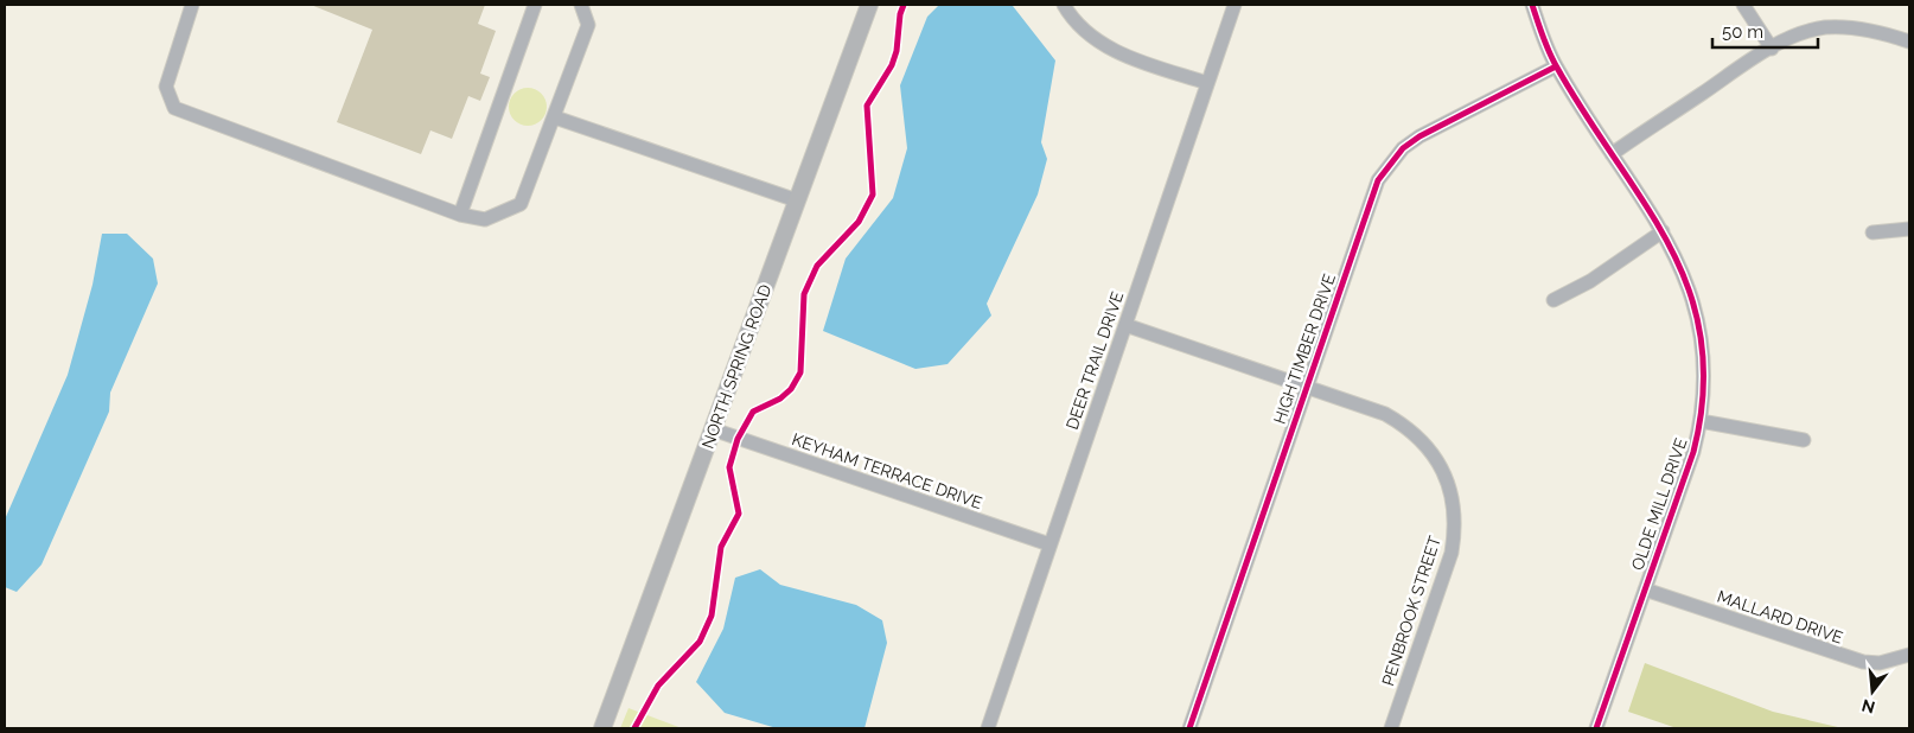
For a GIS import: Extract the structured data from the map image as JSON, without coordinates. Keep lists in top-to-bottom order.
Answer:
{
  "streets": {
    "main road": ["NORTH SPRING ROAD"],
    "street": [
      "HIGH TIMBER DRIVE",
      "DEER TRAIL DRIVE",
      "KEYHAM TERRACE DRIVE",
      "OLDE MILL DRIVE",
      "PENBROOK STREET",
      "MALLARD DRIVE"
    ]
  },
  "crossings": [
    ["HIGH TIMBER DRIVE", "OLDE MILL DRIVE"],
    ["HIGH TIMBER DRIVE", "PENBROOK STREET"],
    ["DEER TRAIL DRIVE", "KEYHAM TERRACE DRIVE"],
    ["DEER TRAIL DRIVE", "PENBROOK STREET"],
    ["NORTH SPRING ROAD", "KEYHAM TERRACE DRIVE"],
    ["OLDE MILL DRIVE", "MALLARD DRIVE"]
  ],
  "scale_bar": "50 m",
  "north": "bottom"
}
